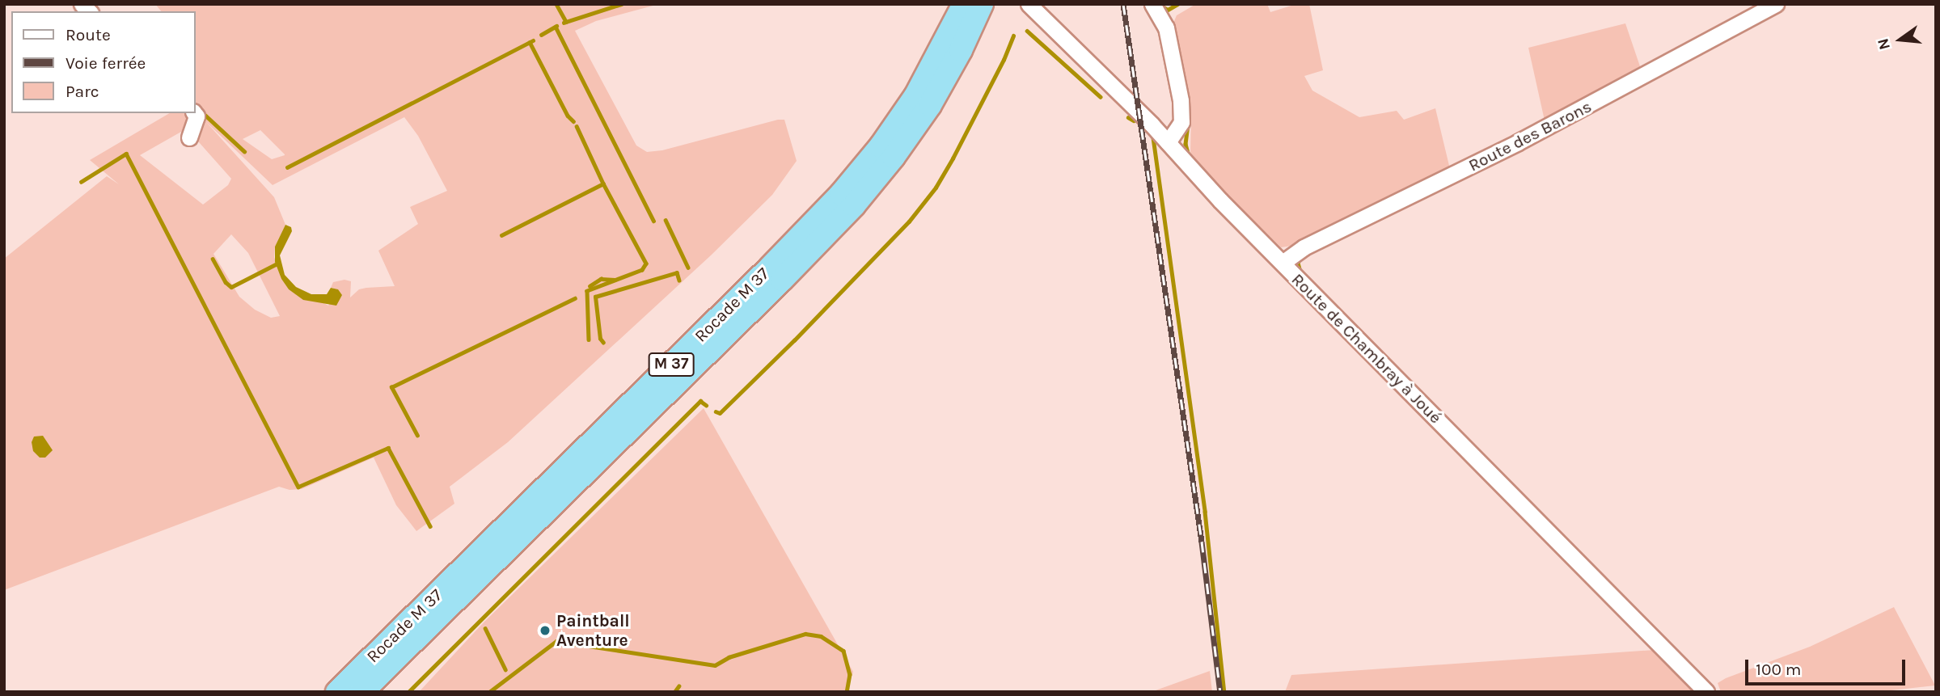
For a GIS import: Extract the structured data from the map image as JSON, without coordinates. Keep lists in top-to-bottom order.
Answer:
{
  "streets": {
    "highway": ["Rocade M 37", "M 37"],
    "street": ["Route des Barons", "Route de Chambray à Joué"]
  },
  "crossings": [
    ["Route des Barons", "Route de Chambray à Joué"]
  ],
  "places": ["Paintball Aventure"],
  "legend": ["Route", "Voie ferrée", "Parc"],
  "scale_bar": "100 m",
  "north": "left"
}
